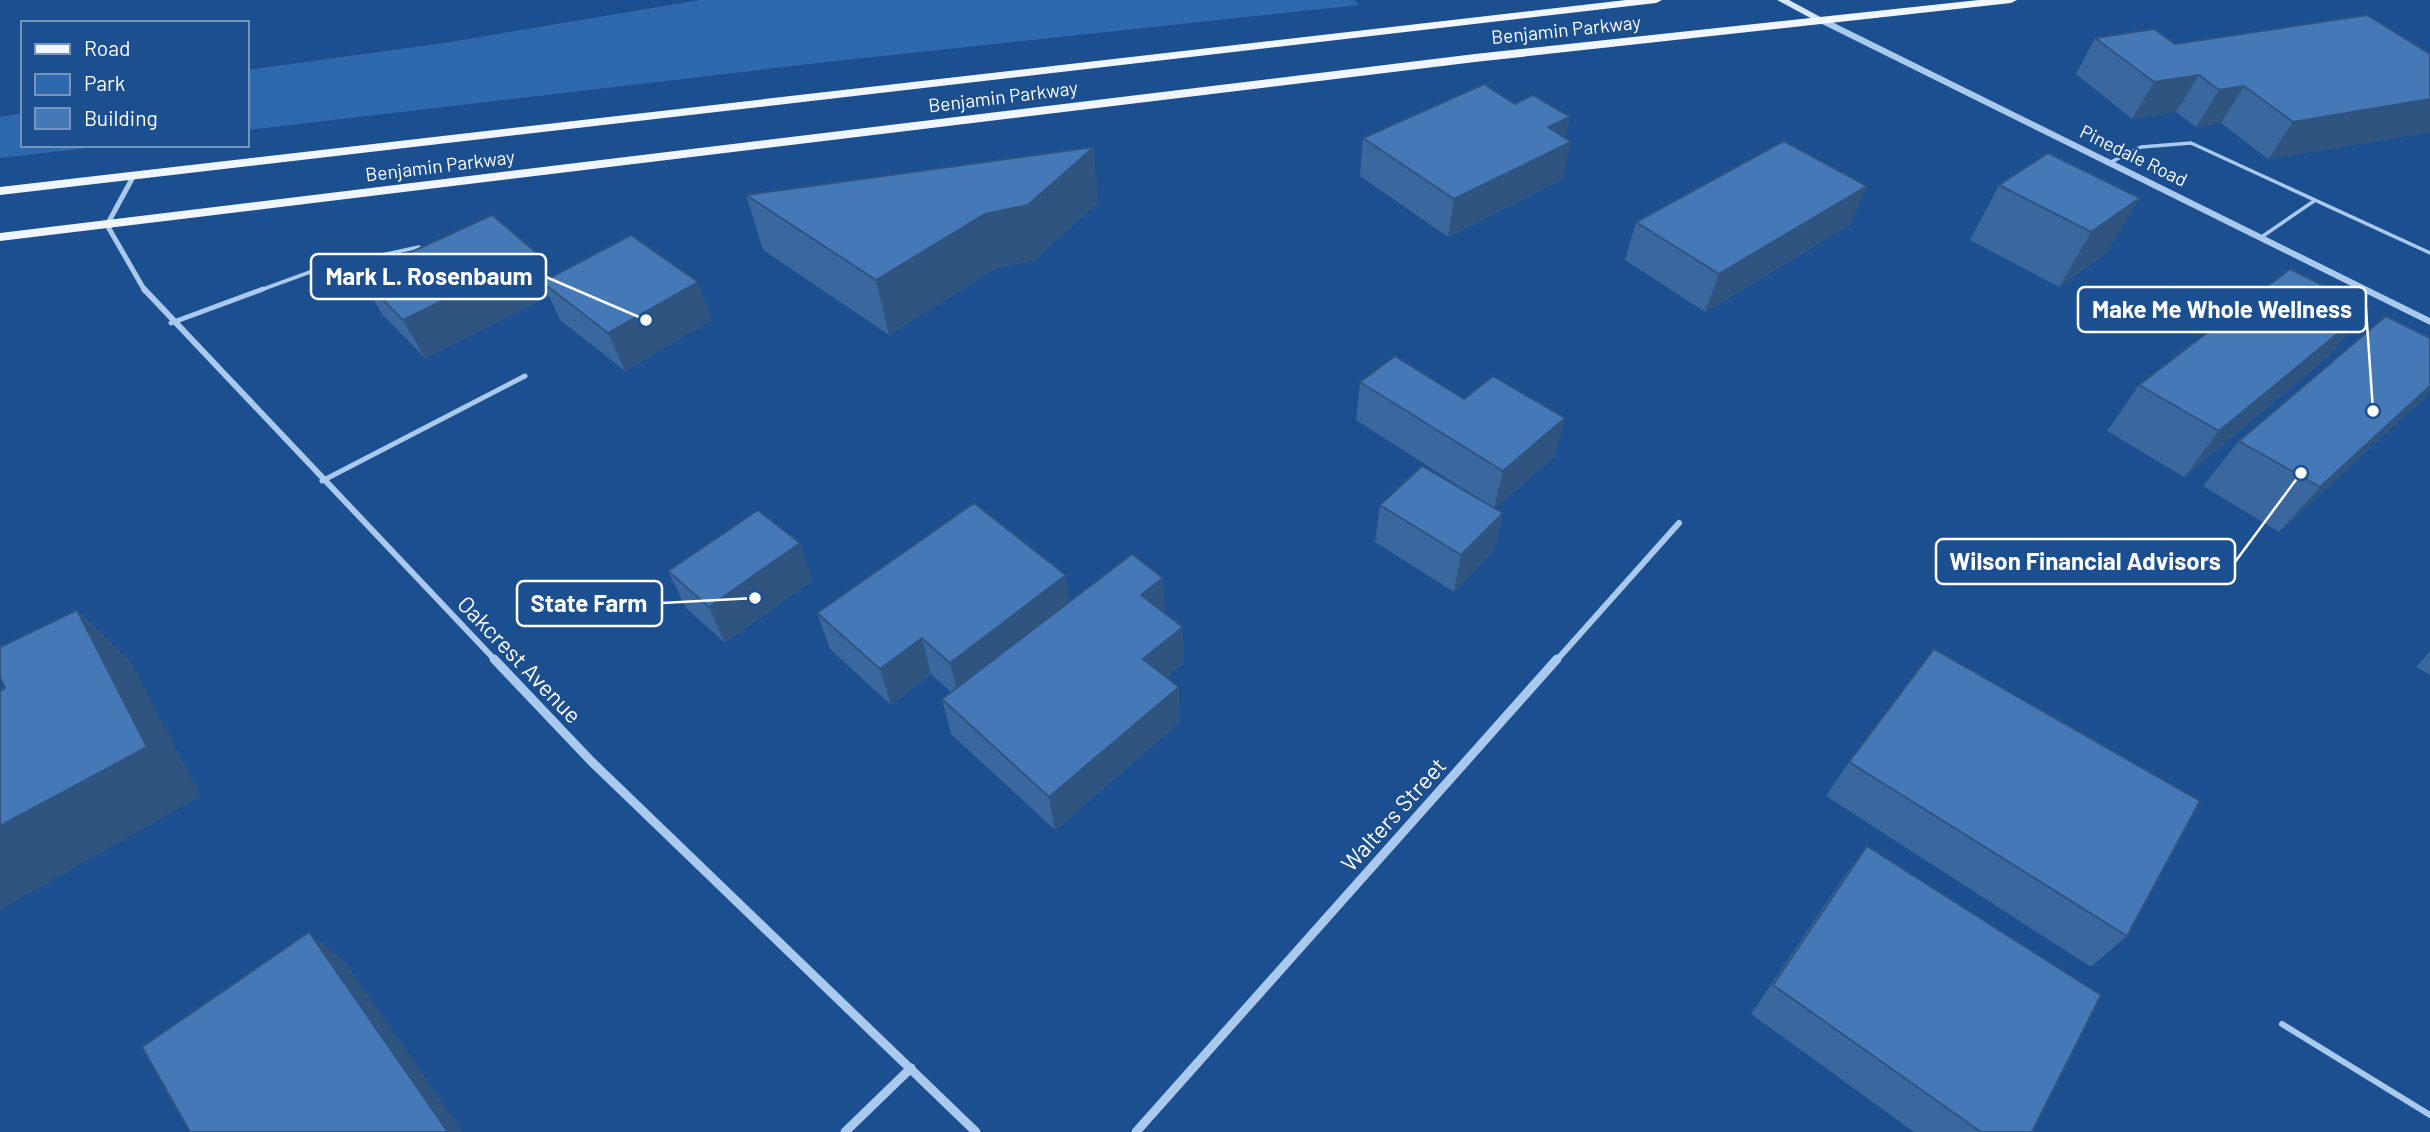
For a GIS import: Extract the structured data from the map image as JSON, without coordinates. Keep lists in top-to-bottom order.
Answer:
{
  "streets": {
    "main road": ["Benjamin Parkway"],
    "street": ["Pinedale Road", "Oakcrest Avenue", "Walters Street"]
  },
  "crossings": [
    ["Benjamin Parkway", "Pinedale Road"],
    ["Benjamin Parkway", "Oakcrest Avenue"]
  ],
  "places": [
    "Mark L. Rosenbaum",
    "Make Me Whole Wellness",
    "Wilson Financial Advisors",
    "State Farm"
  ],
  "legend": ["Road", "Park", "Building"]
}
